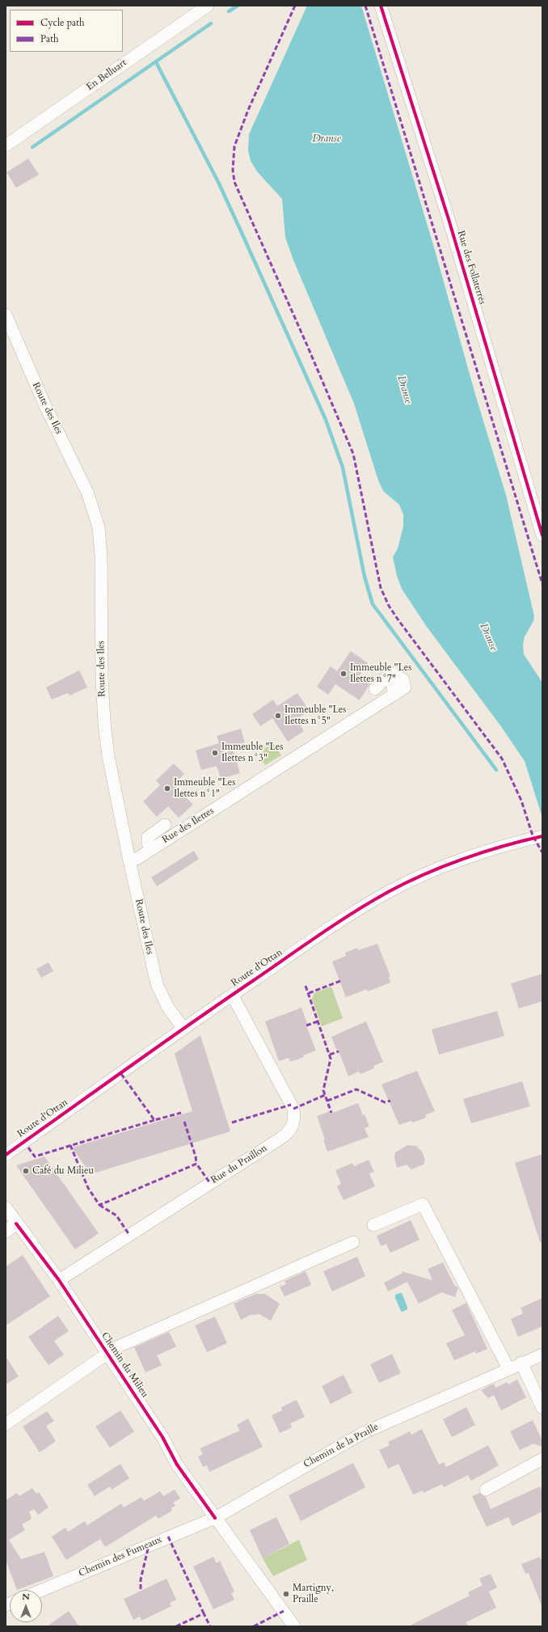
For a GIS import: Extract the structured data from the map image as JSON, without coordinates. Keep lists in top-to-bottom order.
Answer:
{
  "streets": {
    "street": [
      "En Belluart",
      "Rue des Follaterres",
      "Route des Iles",
      "Rue des Ilettes",
      "Route d'Ottan",
      "Rue du Praillon",
      "Chemin du Milieu",
      "Chemin de la Praille",
      "Chemin des Fumeaux"
    ]
  },
  "crossings": [
    ["Route des Iles", "Rue des Ilettes"],
    ["Route des Iles", "Route d'Ottan"],
    ["Route d'Ottan", "Rue du Praillon"],
    ["Rue du Praillon", "Chemin du Milieu"],
    ["Chemin du Milieu", "Chemin de la Praille"],
    ["Chemin du Milieu", "Chemin des Fumeaux"],
    ["Chemin de la Praille", "Chemin des Fumeaux"]
  ],
  "water": ["Dranse"],
  "places": [
    "Immeuble \"Les Ilettes n°7\"",
    "Immeuble \"Les Ilettes n°5\"",
    "Immeuble \"Les Ilettes n°3\"",
    "Immeuble \"Les Ilettes n°1\"",
    "Café du Milieu",
    "Martigny, Praille"
  ],
  "legend": ["Cycle path", "Path"],
  "north": "top"
}
